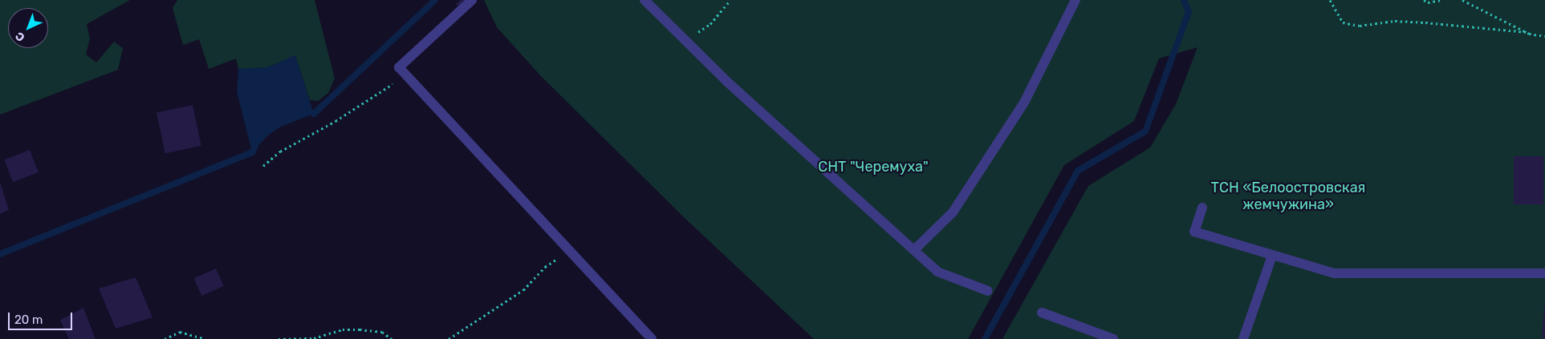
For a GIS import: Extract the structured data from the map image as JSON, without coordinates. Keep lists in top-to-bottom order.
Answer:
{
  "parks": ["СНТ \"Черемуха\"", "ТСН «Белоостровская жемчужина»"],
  "scale_bar": "20 m",
  "north": "bottom left"
}
